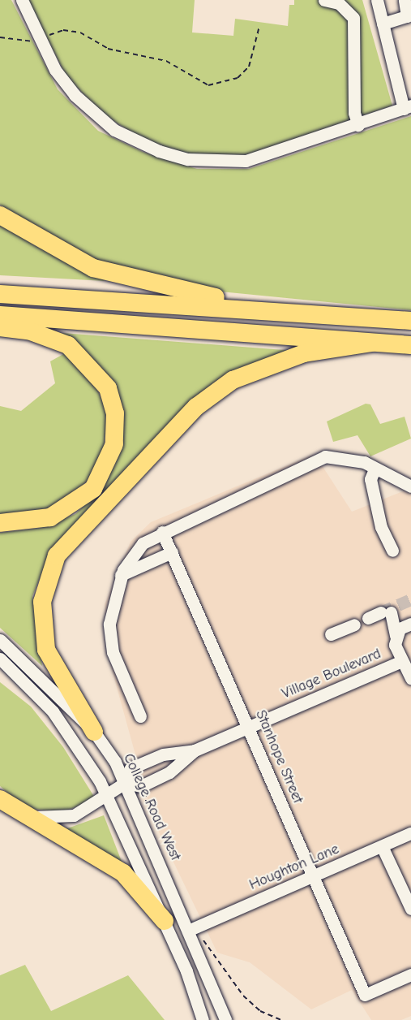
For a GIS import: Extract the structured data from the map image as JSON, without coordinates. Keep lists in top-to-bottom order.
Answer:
{
  "streets": {
    "street": [
      "Village Boulevard",
      "Stanhope Street",
      "College Road West",
      "Houghton Lane"
    ]
  },
  "crossings": [
    ["Village Boulevard", "Stanhope Street"],
    ["Village Boulevard", "College Road West"],
    ["Stanhope Street", "Houghton Lane"],
    ["College Road West", "Houghton Lane"]
  ]
}
